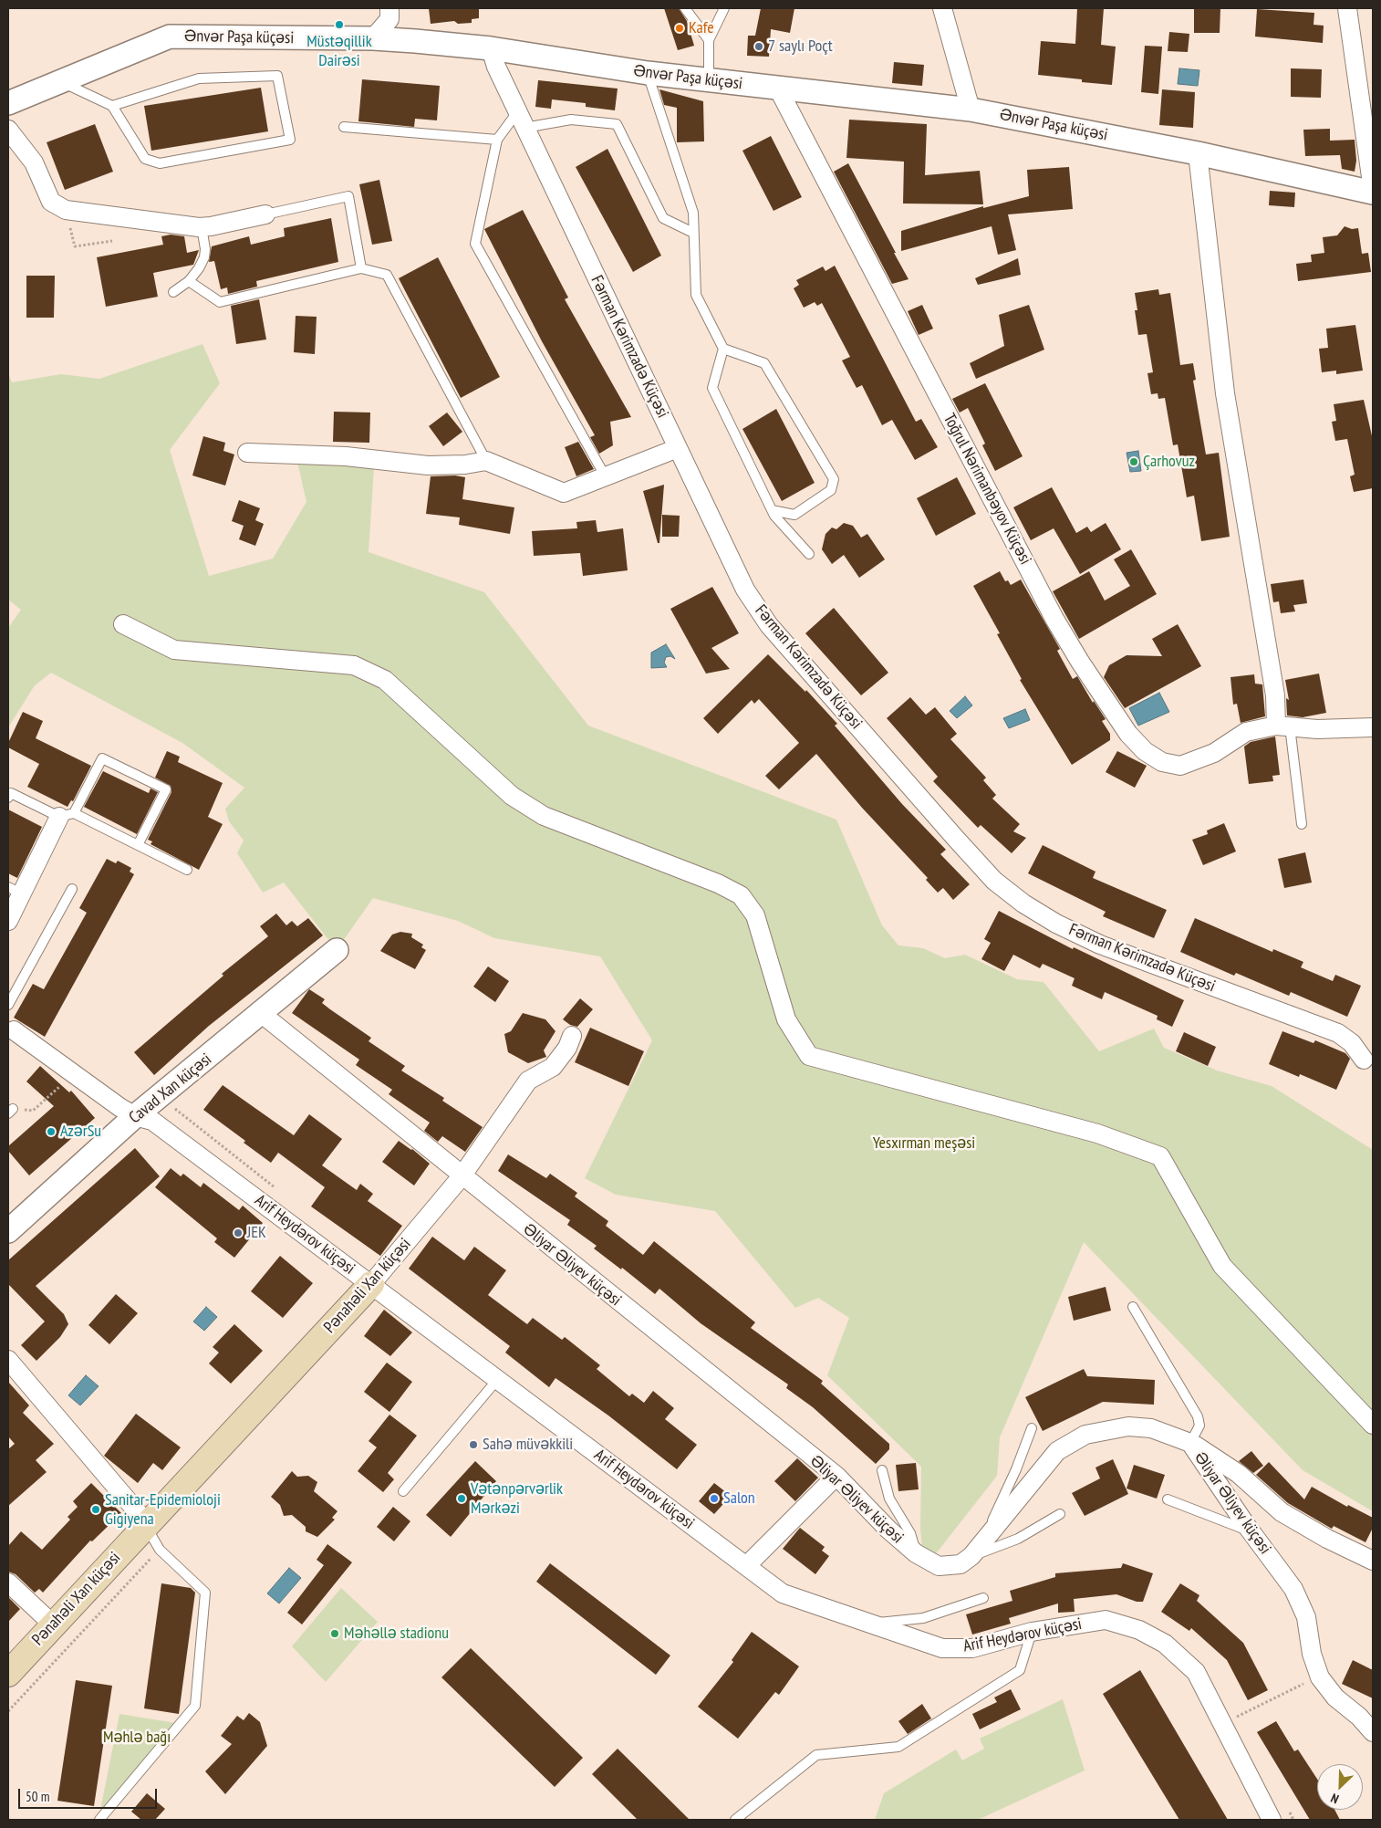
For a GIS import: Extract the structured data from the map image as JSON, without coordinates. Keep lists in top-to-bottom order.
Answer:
{
  "streets": {
    "main road": ["Pənahəli Xan küçəsi"],
    "street": [
      "Ənvər Paşa küçəsi",
      "Fərman Kərimzadə Küçəsi",
      "Toğrul Nərimanbəyov Küçəsi",
      "Cavad Xan küçəsi",
      "Arif Heydərov küçəsi",
      "Əliyar Əliyev küçəsi"
    ]
  },
  "crossings": [
    ["Ənvər Paşa küçəsi", "Fərman Kərimzadə Küçəsi"],
    ["Ənvər Paşa küçəsi", "Toğrul Nərimanbəyov Küçəsi"],
    ["Cavad Xan küçəsi", "Arif Heydərov küçəsi"],
    ["Cavad Xan küçəsi", "Əliyar Əliyev küçəsi"],
    ["Arif Heydərov küçəsi", "Pənahəli Xan küçəsi"],
    ["Əliyar Əliyev küçəsi", "Pənahəli Xan küçəsi"]
  ],
  "parks": ["Yesxırman meşəsi", "Məhlə bağı"],
  "places": [
    "Müstəqillik Dairəsi",
    "Kafe",
    "7 saylı Poçt",
    "Çarhovuz",
    "AzərSu",
    "JEK",
    "Sahə müvəkkili",
    "Vətənpərvərlik Mərkəzi",
    "Salon",
    "Sanitar-Epidemioloji Gigiyena",
    "Məhəllə stadionu"
  ],
  "scale_bar": "50 m",
  "north": "bottom left"
}
